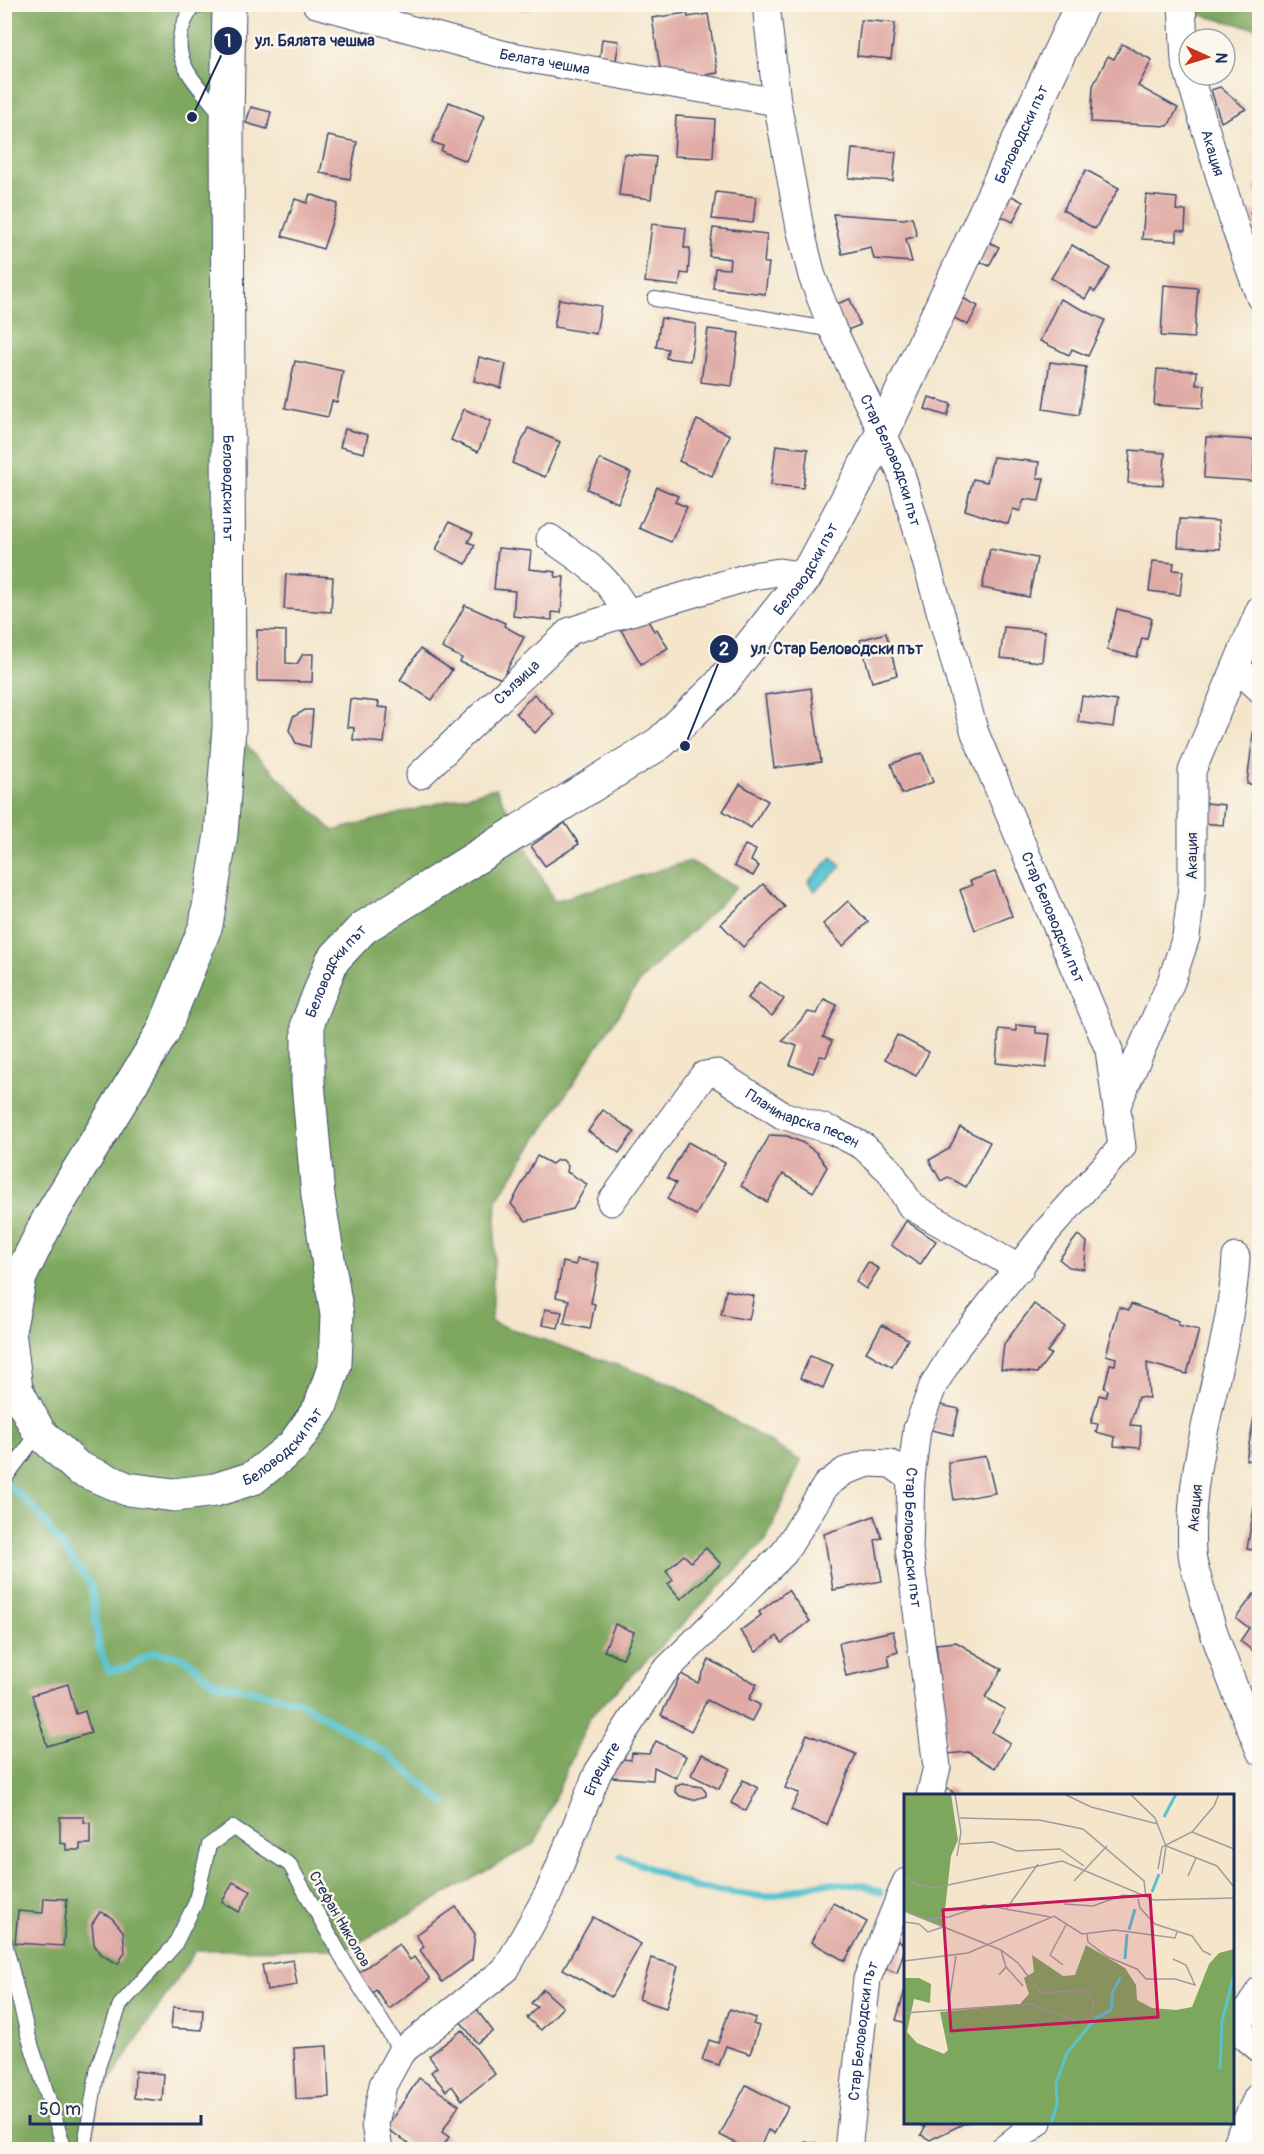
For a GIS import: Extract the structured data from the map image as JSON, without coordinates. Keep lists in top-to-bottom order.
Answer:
{
  "streets": {
    "street": [
      "Белата чешма",
      "Беловодски път",
      "Акация",
      "Стар Беловодски път",
      "Сълзица",
      "Планинарска песен",
      "Егреците"
    ],
    "lane": ["Стефан Николов"]
  },
  "crossings": [
    ["Белата чешма", "Стар Беловодски път"],
    ["Беловодски път", "Стар Беловодски път"],
    ["Беловодски път", "Сълзица"],
    ["Акация", "Стар Беловодски път"],
    ["Стар Беловодски път", "Планинарска песен"],
    ["Стар Беловодски път", "Егреците"],
    ["Егреците", "Стефан Николов"]
  ],
  "places": ["ул. Бялата чешма", "ул. Стар Беловодски път"],
  "scale_bar": "50 m",
  "north": "right"
}
